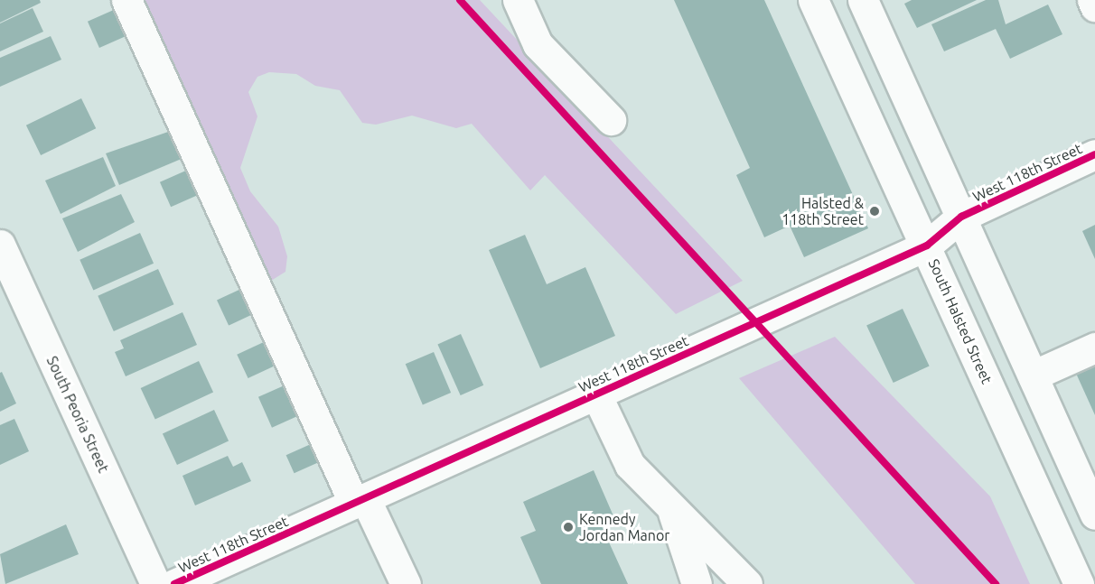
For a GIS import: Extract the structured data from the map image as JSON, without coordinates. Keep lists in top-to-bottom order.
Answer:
{
  "streets": {
    "street": ["West 118th Street", "South Halsted Street", "South Peoria Street"]
  },
  "crossings": [
    ["West 118th Street", "South Halsted Street"]
  ],
  "places": ["Halsted & 118th Street", "Kennedy Jordan Manor"]
}
